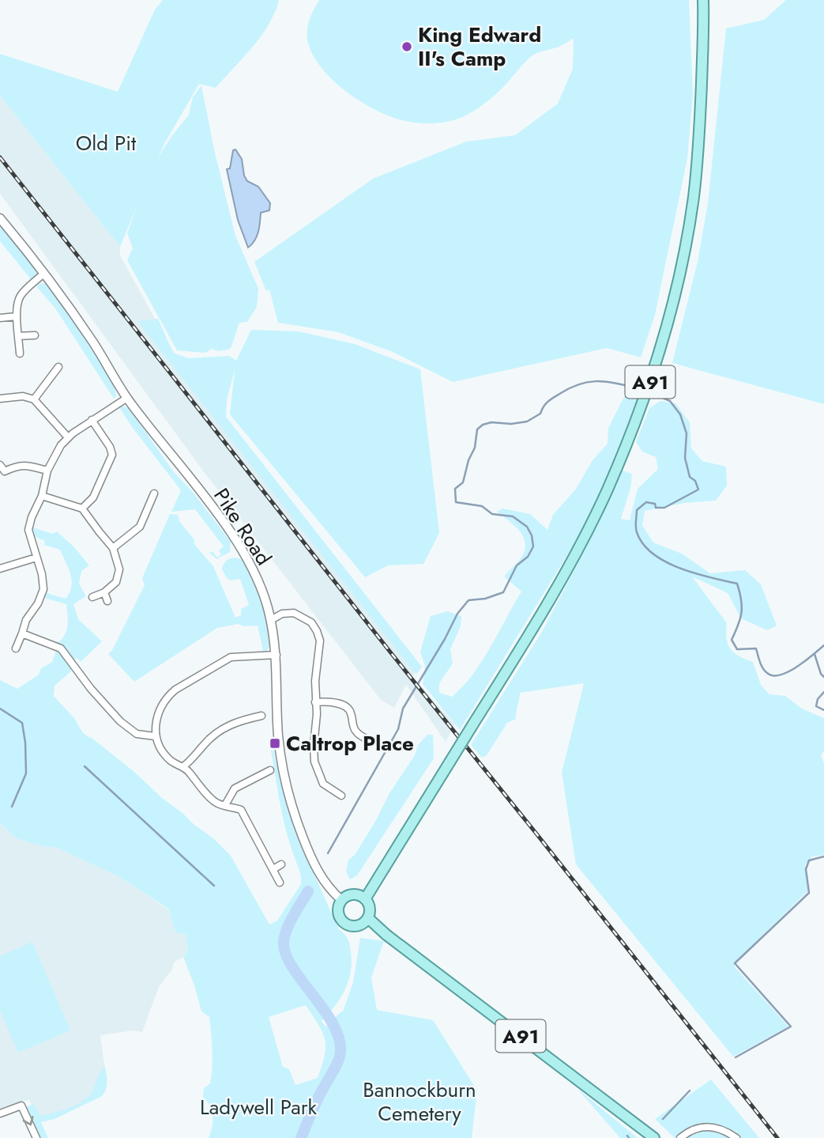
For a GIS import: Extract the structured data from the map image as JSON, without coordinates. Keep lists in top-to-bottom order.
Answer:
{
  "streets": {
    "main road": ["A91"],
    "street": ["Pike Road"]
  },
  "crossings": [
    ["A91", "Pike Road"]
  ],
  "parks": ["Old Pit", "Bannockburn Cemetery", "Ladywell Park"],
  "places": {
    "other": ["King Edward II's Camp"],
    "transit": ["Caltrop Place"]
  }
}
